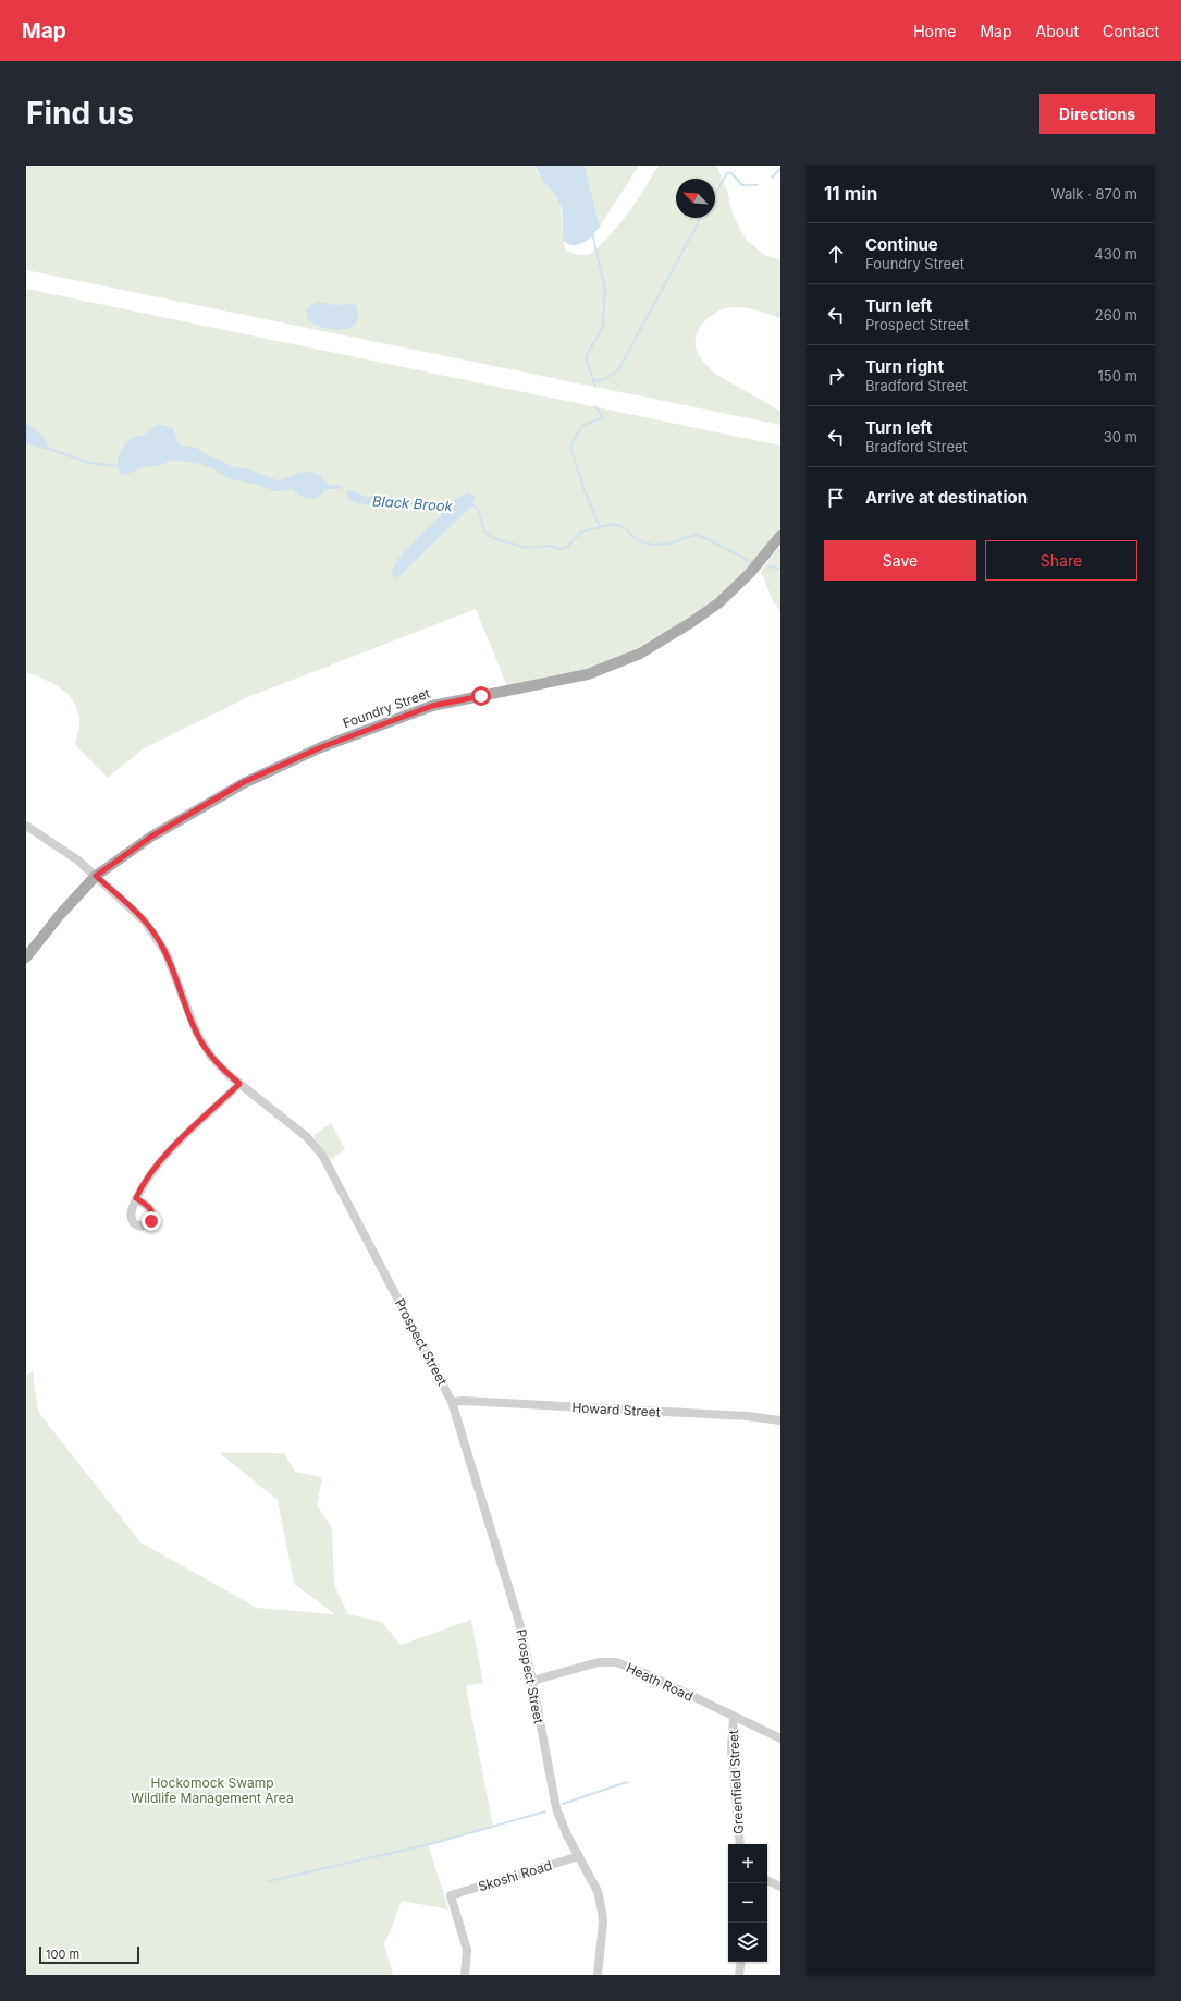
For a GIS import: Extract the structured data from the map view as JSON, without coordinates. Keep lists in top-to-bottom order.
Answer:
{
  "streets": {
    "main road": ["Foundry Street"],
    "street": [
      "Prospect Street",
      "Howard Street",
      "Heath Road",
      "Greenfield Street",
      "Skoshi Road"
    ]
  },
  "crossings": [
    ["Foundry Street", "Prospect Street"],
    ["Prospect Street", "Howard Street"],
    ["Prospect Street", "Heath Road"],
    ["Prospect Street", "Skoshi Road"],
    ["Heath Road", "Greenfield Street"]
  ],
  "water": ["Black Brook"],
  "parks": ["Hockomock Swamp Wildlife Management Area"],
  "scale_bar": "100 m",
  "north": "top left",
  "page": {
    "header": "Map",
    "nav": [
      "Home",
      "Map",
      "About",
      "Contact"
    ],
    "buttons": [
      "Directions",
      ["Save", "Share"]
    ],
    "title": "Find us",
    "heading": ["11 min", "Walk · 870 m"],
    "list": [
      ["Continue", "Foundry Street", "430 m"],
      ["Turn left", "Prospect Street", "260 m"],
      ["Turn right", "Bradford Street", "150 m"],
      ["Turn left", "Bradford Street", "30 m"],
      "Arrive at destination"
    ],
    "map_buttons": ["+", "−"],
    "scale": "100 m"
  }
}
